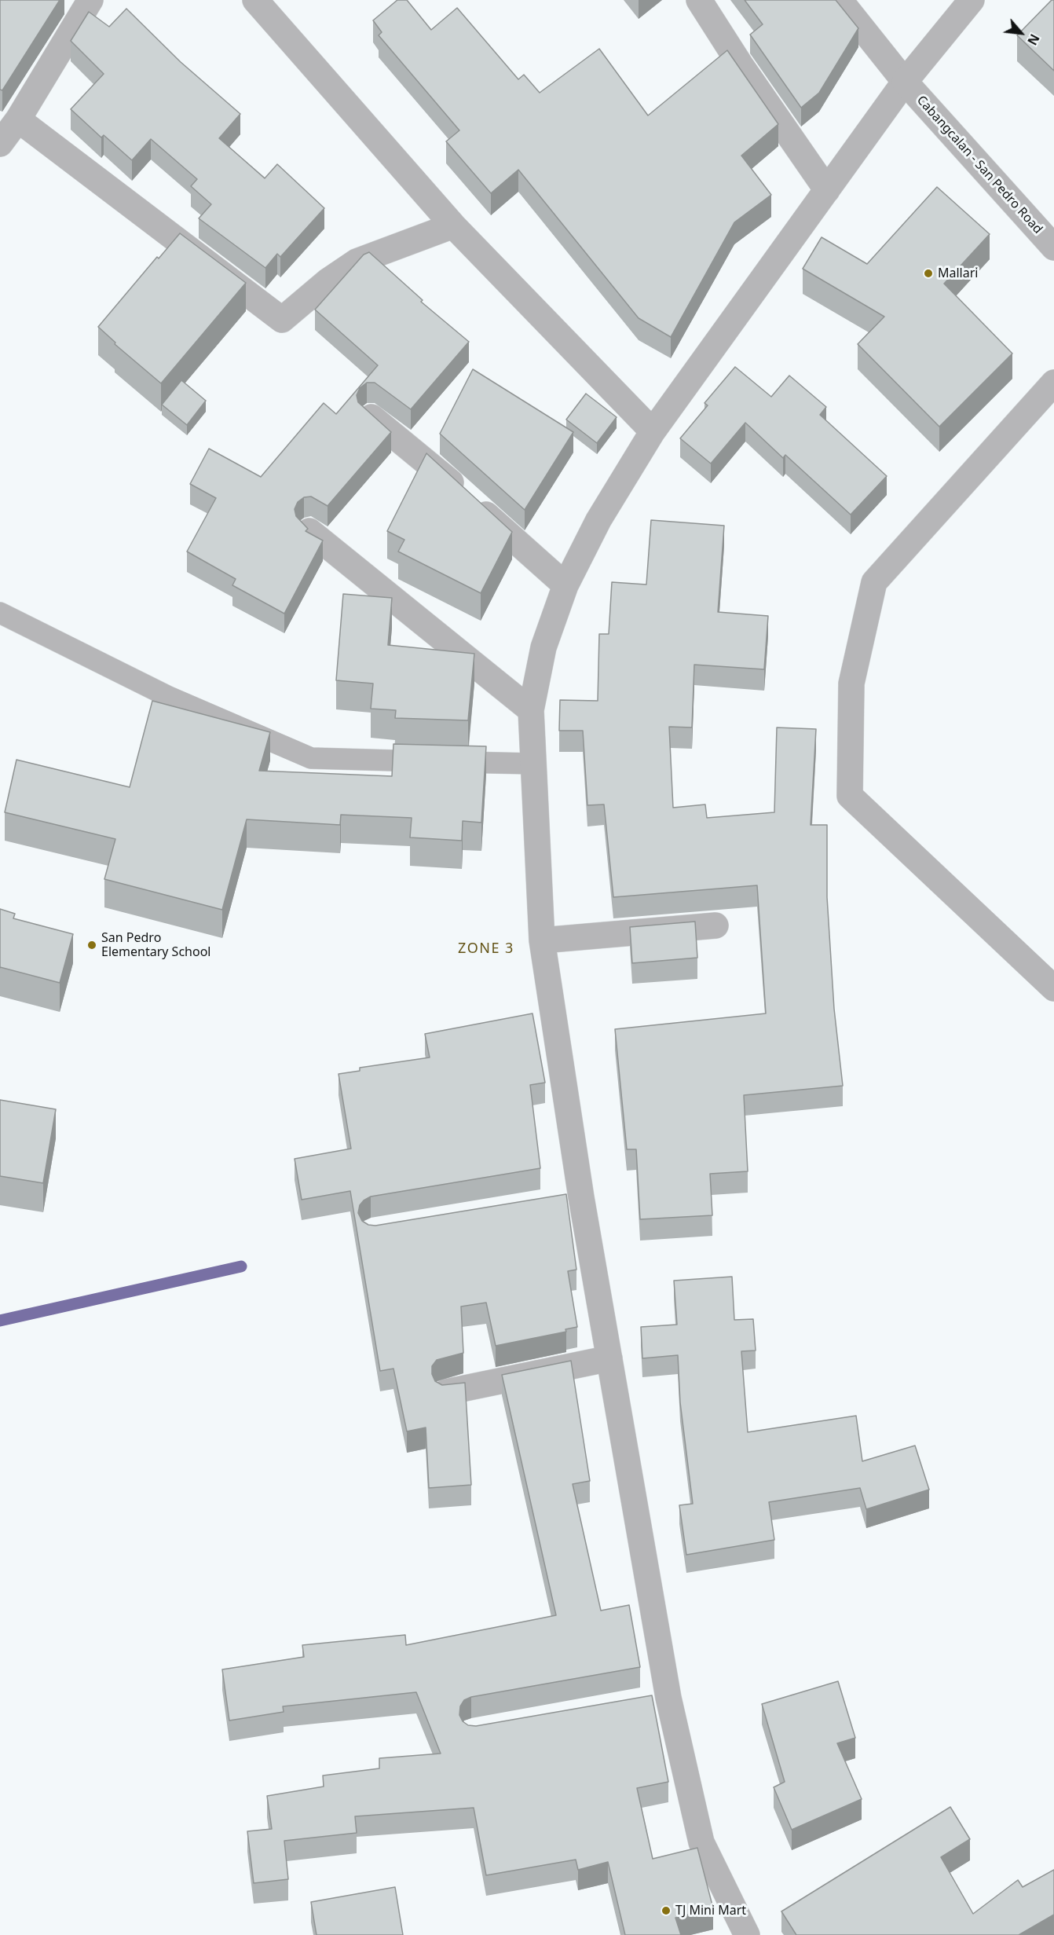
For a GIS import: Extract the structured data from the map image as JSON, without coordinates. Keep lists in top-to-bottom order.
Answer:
{
  "streets": {
    "street": ["Cabangcalan - San Pedro Road"]
  },
  "districts": ["ZONE 3"],
  "places": ["Mallari", "San Pedro Elementary School", "TJ Mini Mart"],
  "north": "bottom right"
}
